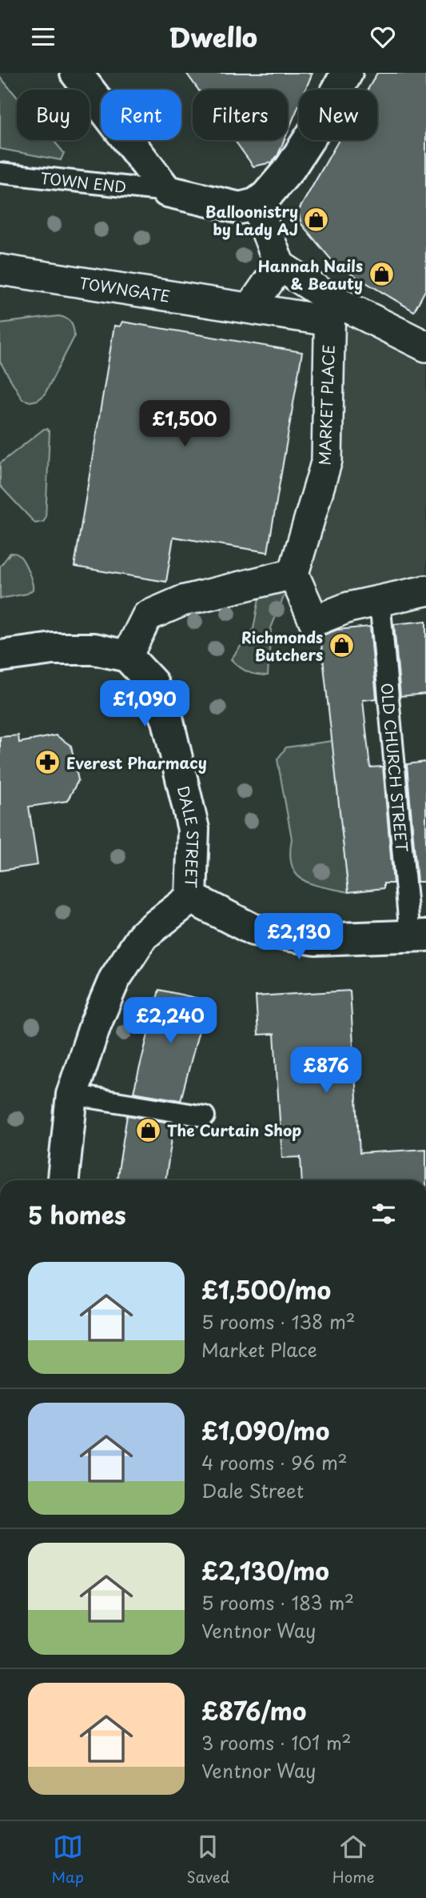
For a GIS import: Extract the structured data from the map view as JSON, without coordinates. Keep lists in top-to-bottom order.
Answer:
{
  "streets": {
    "main road": ["TOWN END", "DALE STREET"],
    "street": ["TOWNGATE", "MARKET PLACE"],
    "lane": ["OLD CHURCH STREET"]
  },
  "crossings": [
    ["TOWNGATE", "MARKET PLACE"]
  ],
  "places": {
    "shop": [
      "Balloonistry by Lady AJ",
      "Hannah Nails & Beauty",
      "Richmonds Butchers",
      "The Curtain Shop"
    ],
    "pharmacy": ["Everest Pharmacy"]
  },
  "page": {
    "header": "Dwello",
    "chip": [
      "Buy",
      "Rent",
      "Filters",
      "New"
    ],
    "price": [
      "£1,500",
      "£1,090",
      "£2,130",
      "£2,240",
      "£876"
    ],
    "heading": "5 homes",
    "list": [
      {
        "name": "£1,500/mo",
        "note": "5 rooms · 138 m² · Market Place"
      },
      {
        "name": "£1,090/mo",
        "note": "4 rooms · 96 m² · Dale Street"
      },
      {
        "name": "£2,130/mo",
        "note": "5 rooms · 183 m² · Ventnor Way"
      },
      {
        "name": "£876/mo",
        "note": "3 rooms · 101 m² · Ventnor Way"
      }
    ],
    "tabs": ["Map", "Saved", "Home"]
  }
}
